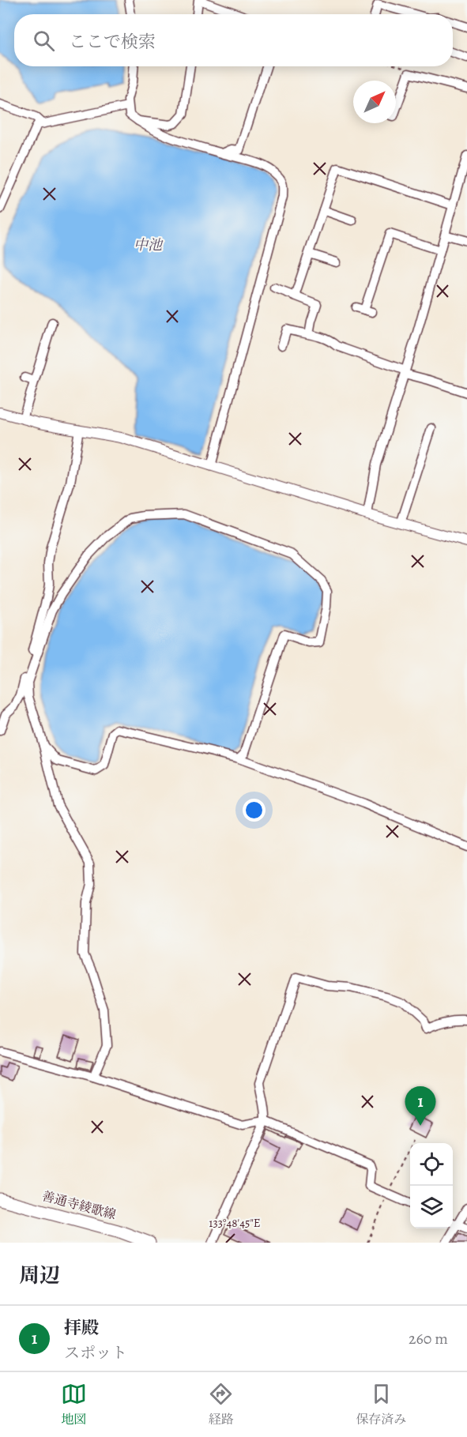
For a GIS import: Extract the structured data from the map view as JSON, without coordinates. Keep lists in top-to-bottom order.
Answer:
{
  "streets": {
    "main road": ["善通寺綾歌線"]
  },
  "water": ["中池"],
  "north": "top right",
  "page": {
    "search": "ここで検索",
    "pins": "1",
    "heading": "周辺",
    "list": [
      {
        "mark": "1",
        "name": "拝殿",
        "note": "スポット",
        "value": "260 m"
      }
    ],
    "nav": ["地図", "経路", "保存済み"]
  },
  "coordinates": ["133°48'45\"E"]
}
